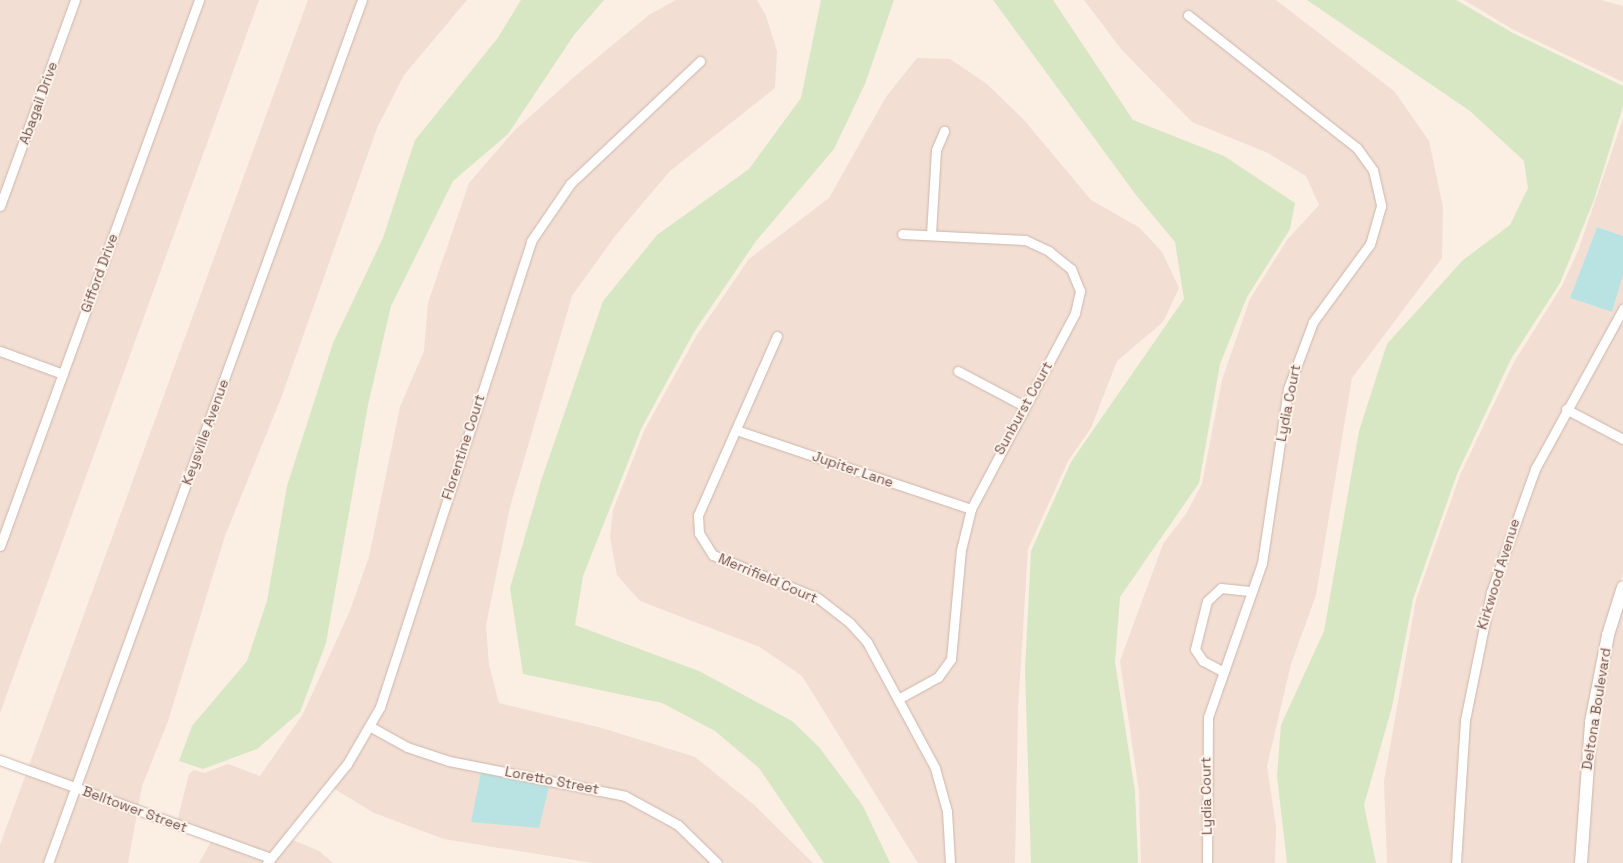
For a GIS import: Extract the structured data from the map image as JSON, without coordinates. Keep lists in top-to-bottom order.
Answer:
{
  "streets": {
    "main road": ["Deltona Boulevard"],
    "street": [
      "Abagail Drive",
      "Gifford Drive",
      "Lydia Court",
      "Sunburst Court",
      "Keysville Avenue",
      "Florentine Court",
      "Jupiter Lane",
      "Kirkwood Avenue",
      "Merrifield Court",
      "Loretto Street",
      "Belltower Street"
    ]
  },
  "crossings": [
    ["Sunburst Court", "Jupiter Lane"],
    ["Sunburst Court", "Merrifield Court"],
    ["Keysville Avenue", "Belltower Street"],
    ["Florentine Court", "Loretto Street"],
    ["Florentine Court", "Belltower Street"],
    ["Jupiter Lane", "Merrifield Court"]
  ]
}
